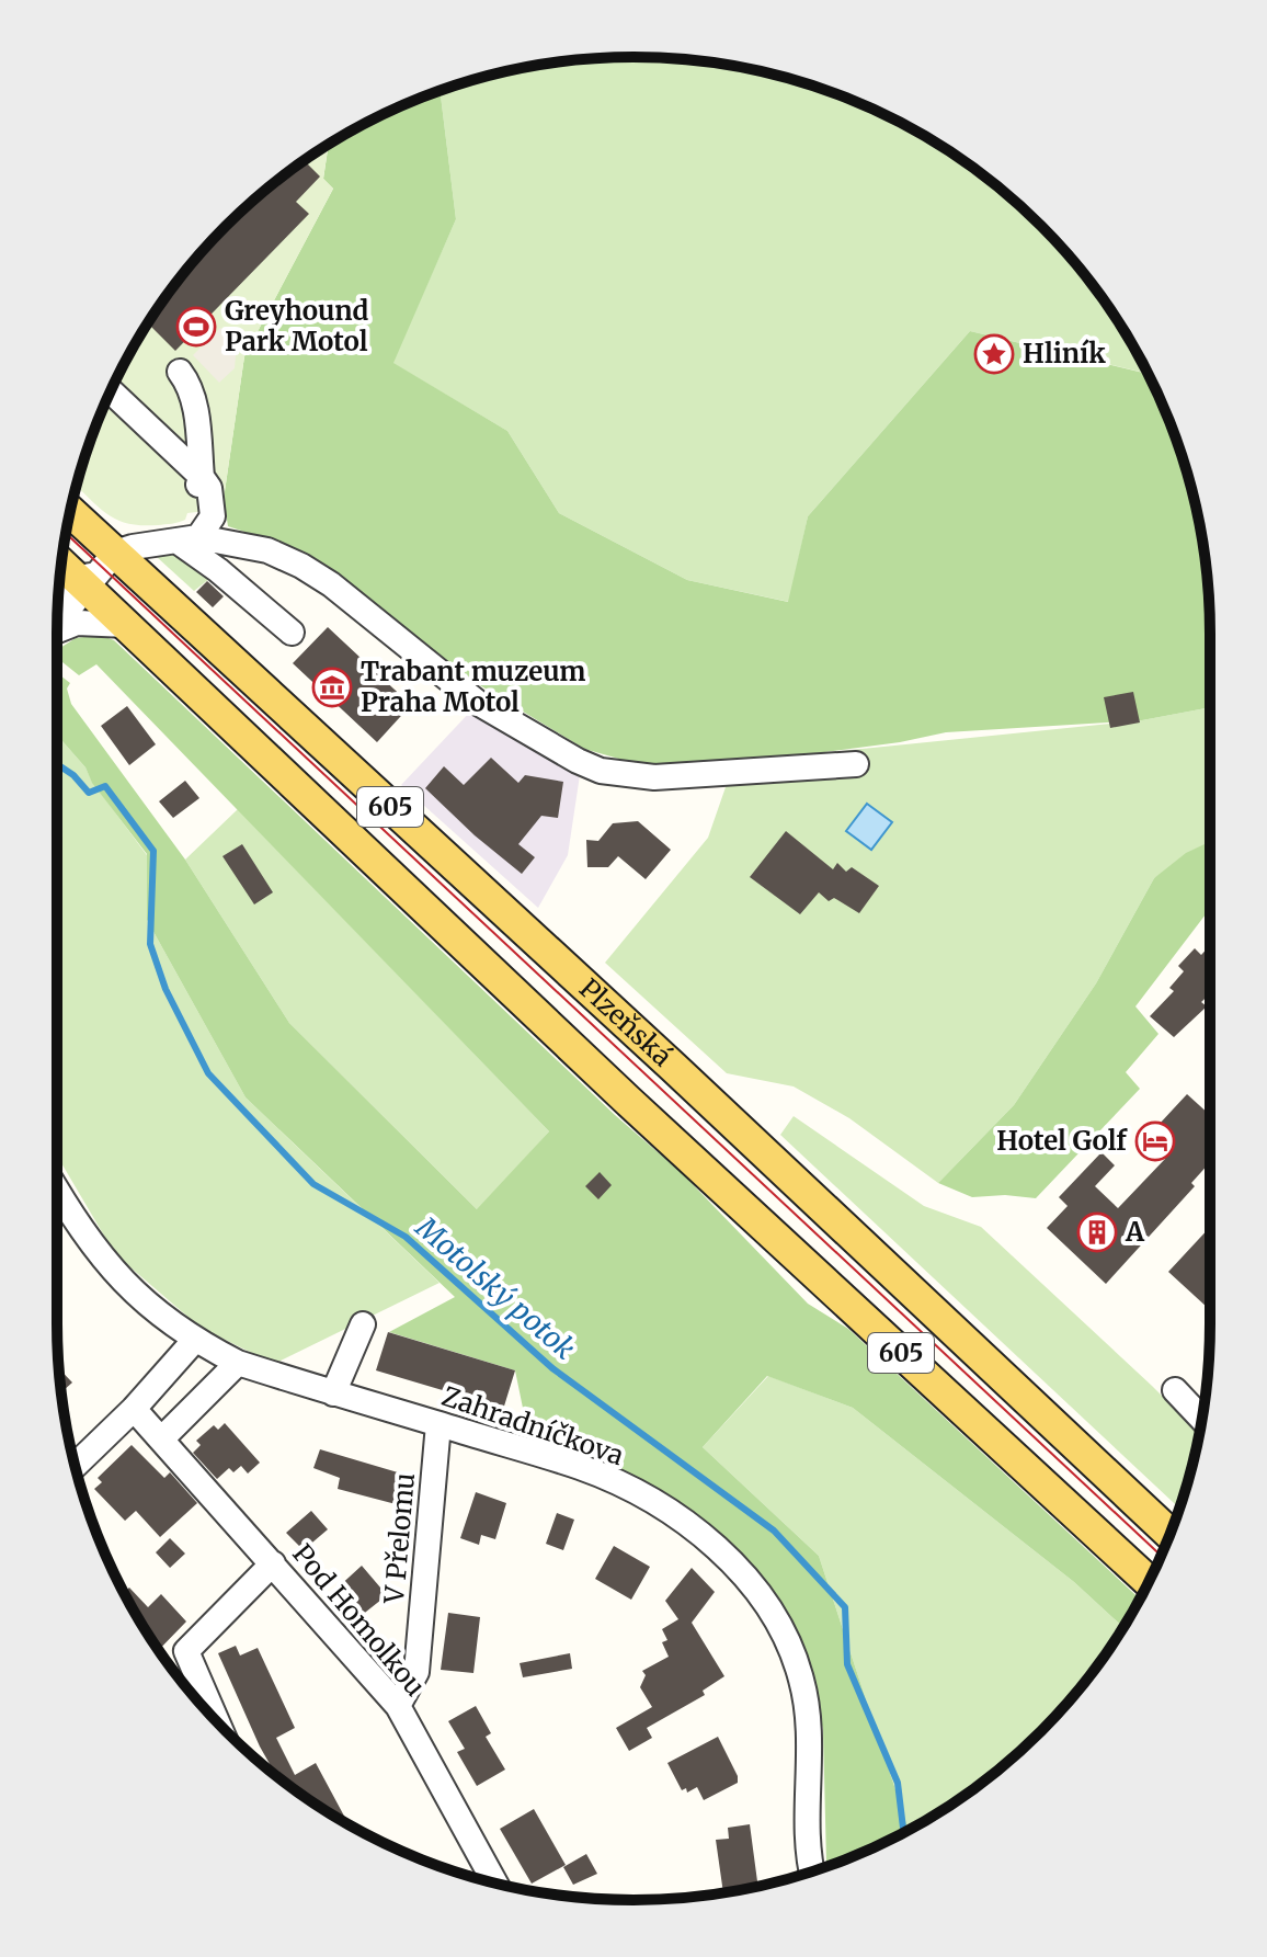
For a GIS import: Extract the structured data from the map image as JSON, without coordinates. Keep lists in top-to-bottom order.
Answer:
{
  "streets": {
    "main road": ["605", "Plzeňská"],
    "street": ["Zahradníčkova", "V Přelomu", "Pod Homolkou"]
  },
  "crossings": [
    ["Zahradníčkova", "V Přelomu"],
    ["V Přelomu", "Pod Homolkou"]
  ],
  "water": ["Motolský potok"],
  "places": {
    "sports": ["Greyhound Park Motol"],
    "place": ["Hliník"],
    "museum": ["Trabant muzeum Praha Motol"],
    "hotel": ["Hotel Golf"],
    "building": ["A"]
  }
}
